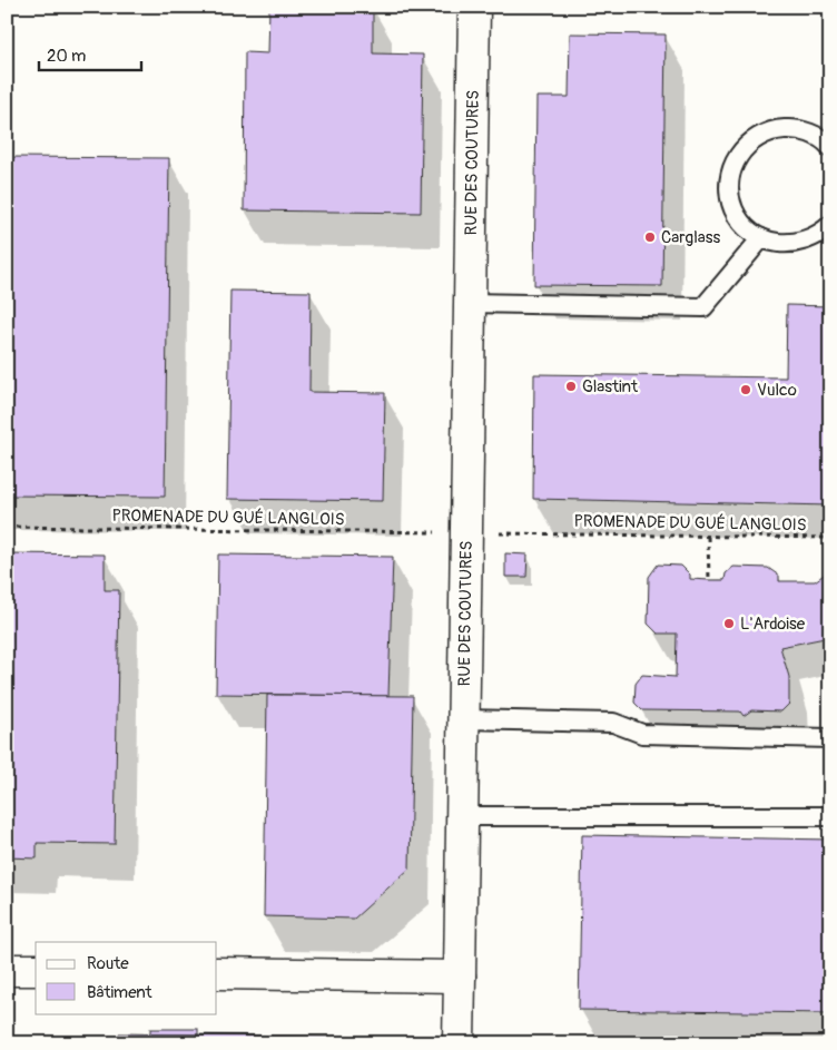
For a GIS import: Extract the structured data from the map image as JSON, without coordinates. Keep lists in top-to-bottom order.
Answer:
{
  "streets": {
    "street": ["RUE DES COUTURES"],
    "path": ["PROMENADE DU GUÉ LANGLOIS"]
  },
  "places": [
    "Carglass",
    "Glastint",
    "Vulco",
    "L'Ardoise"
  ],
  "legend": ["Route", "Bâtiment"],
  "scale_bar": "20 m"
}
